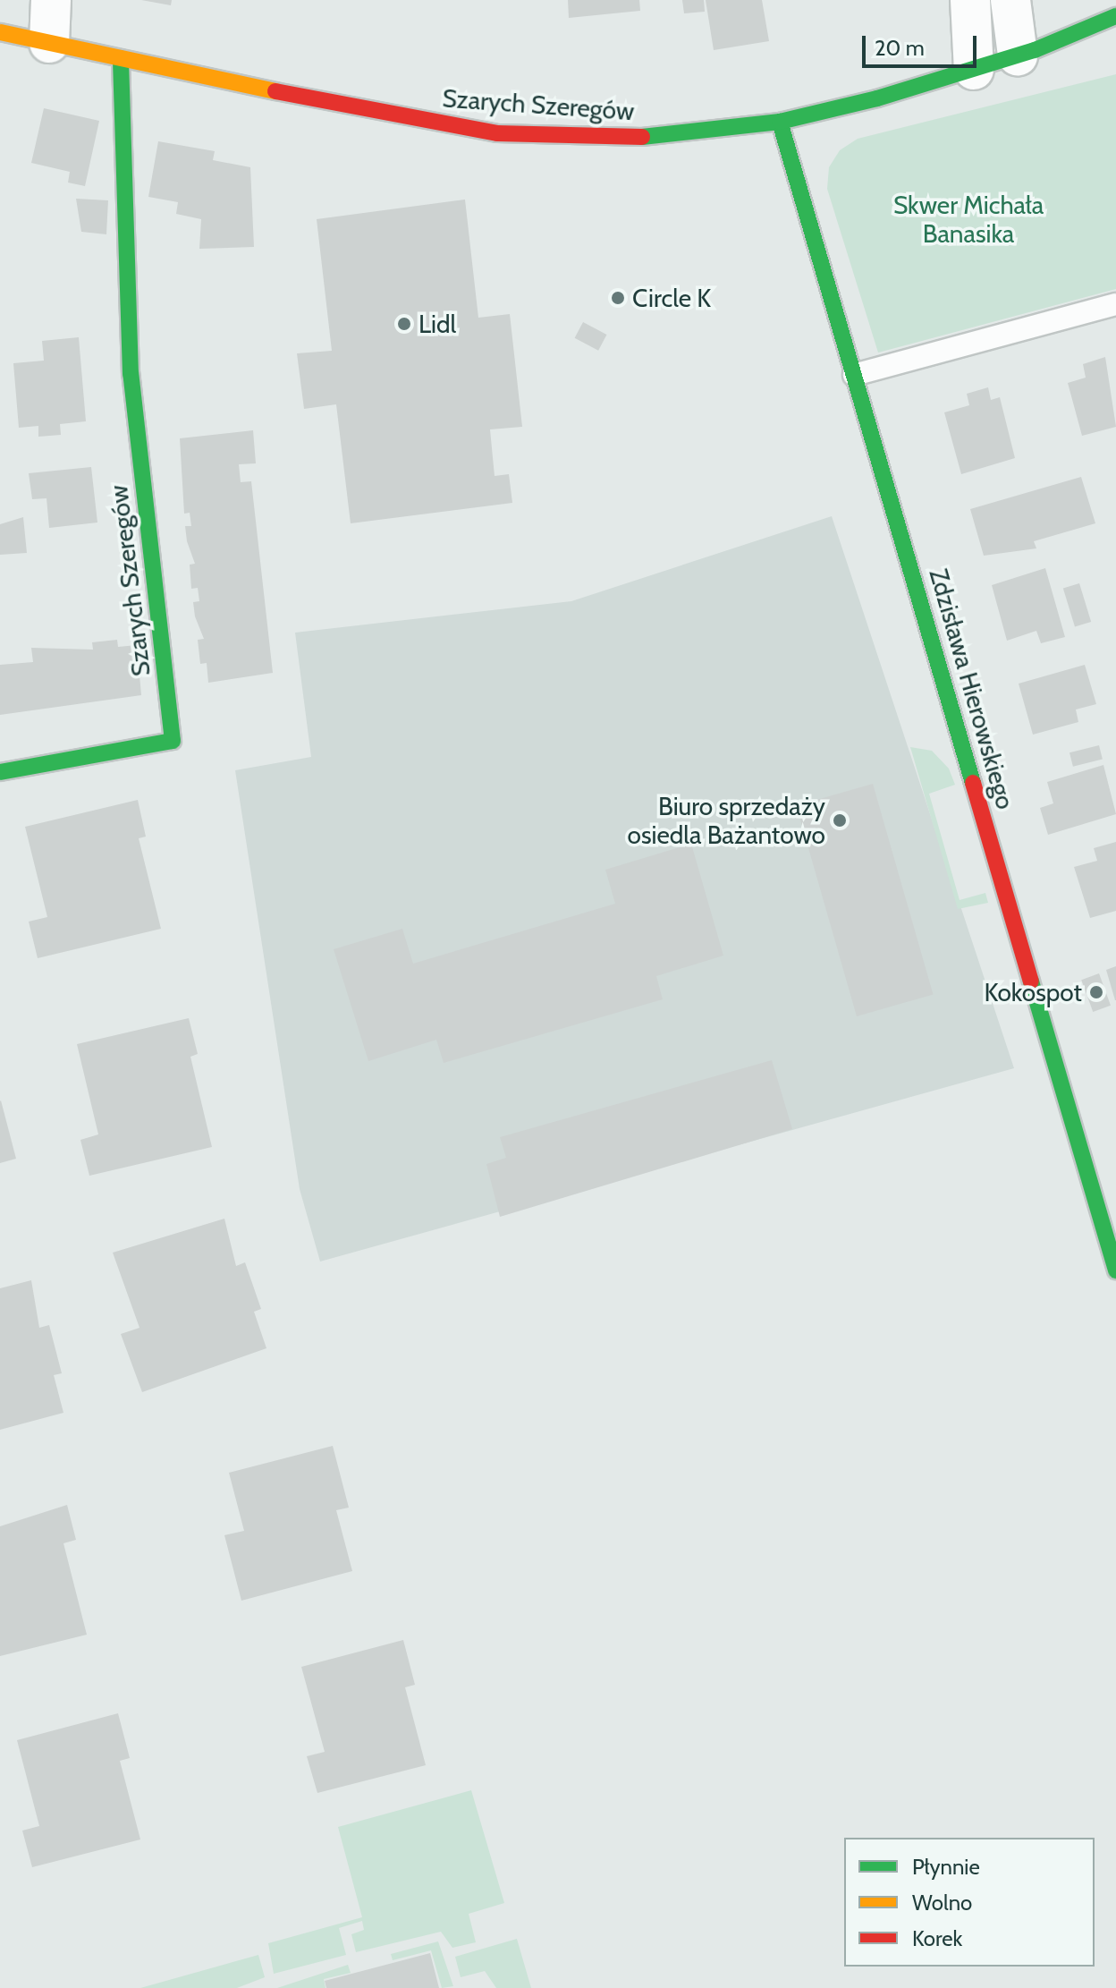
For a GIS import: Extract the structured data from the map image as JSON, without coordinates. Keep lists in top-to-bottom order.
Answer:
{
  "streets": {
    "street": ["Szarych Szeregów", "Zdzisława Hierowskiego"]
  },
  "crossings": [
    ["Szarych Szeregów", "Zdzisława Hierowskiego"]
  ],
  "parks": ["Skwer Michała Banasika"],
  "places": [
    "Circle K",
    "Lidl",
    "Biuro sprzedaży osiedla Bażantowo",
    "Kokospot"
  ],
  "legend": ["Płynnie", "Wolno", "Korek"],
  "scale_bar": "20 m"
}
